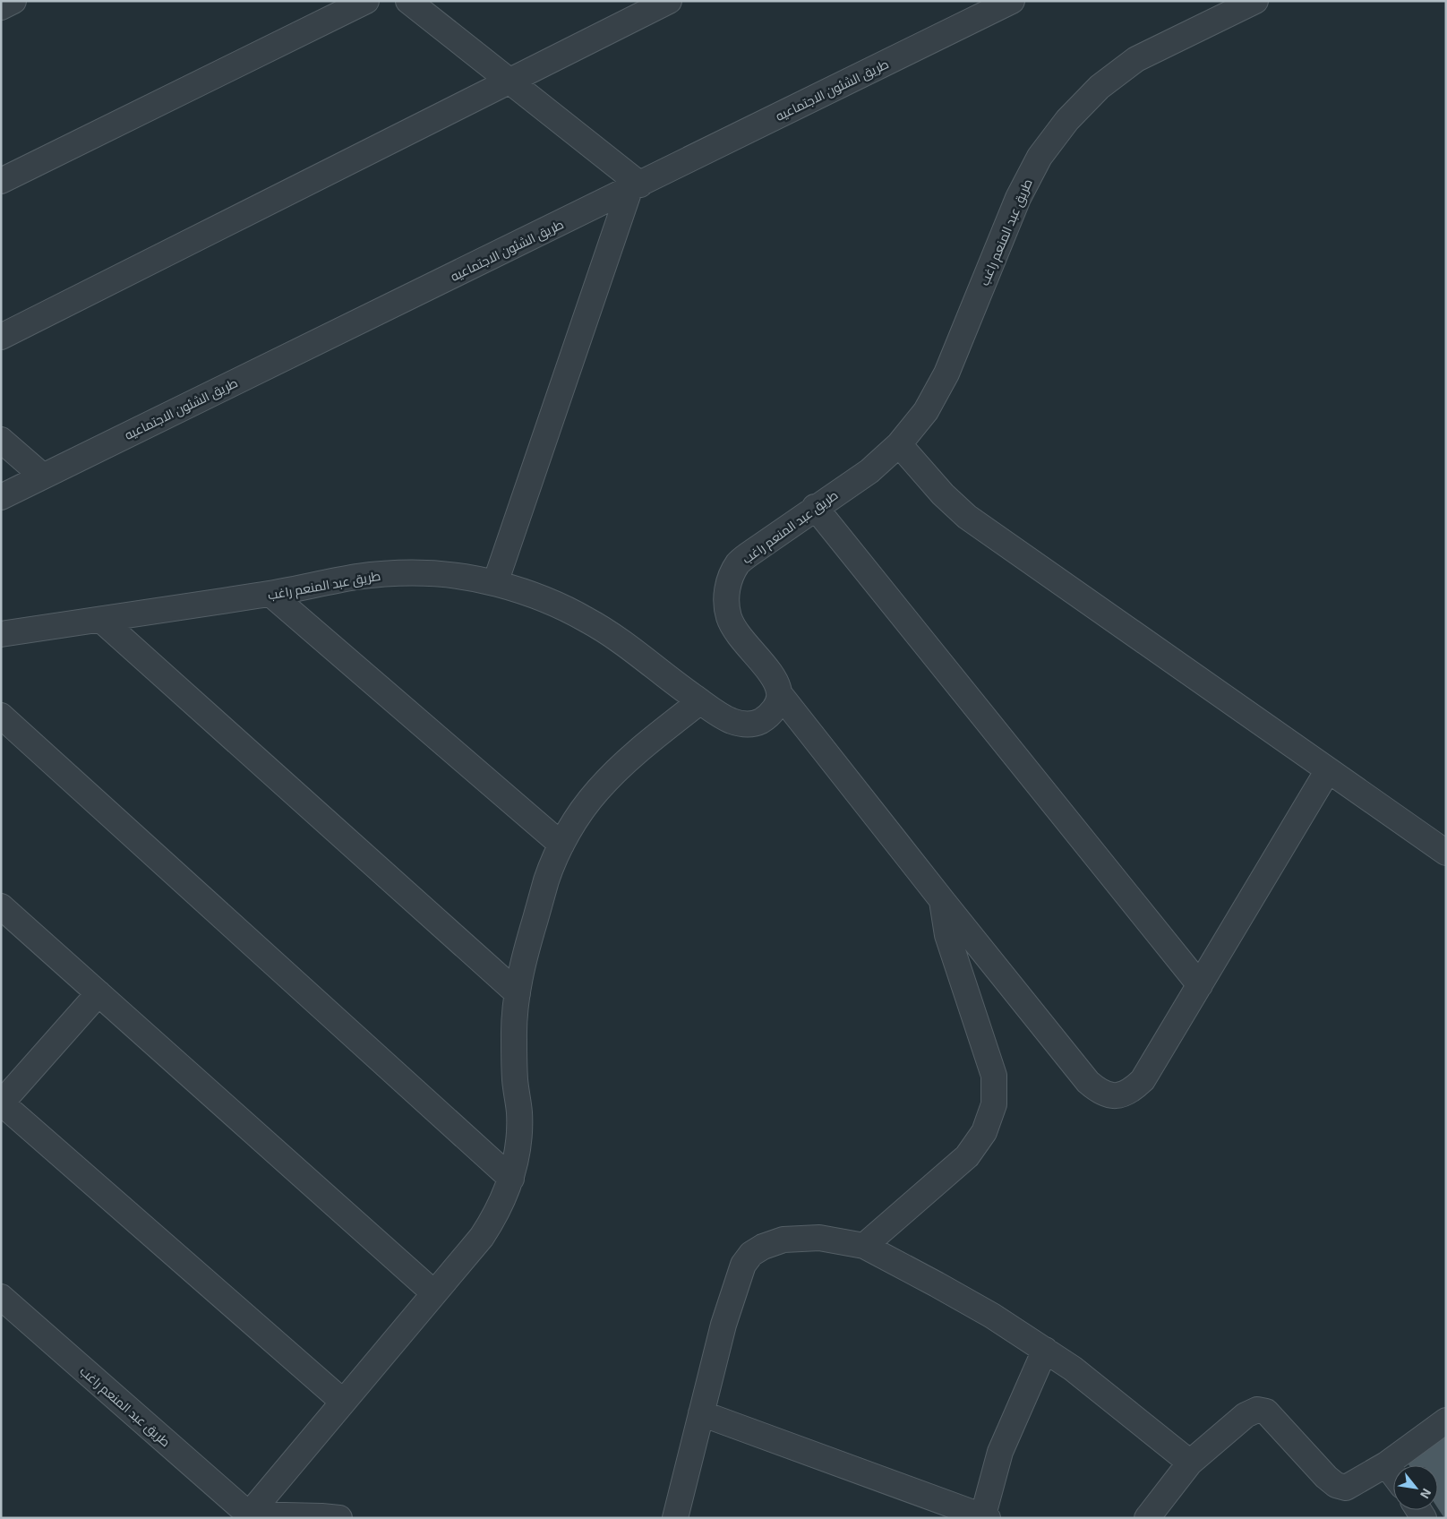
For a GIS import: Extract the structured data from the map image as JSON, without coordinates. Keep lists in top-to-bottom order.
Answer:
{
  "streets": {
    "street": ["طريق الشئون الاجتماعيه", "طريق عبد المنعم راغب"]
  },
  "north": "bottom right"
}
